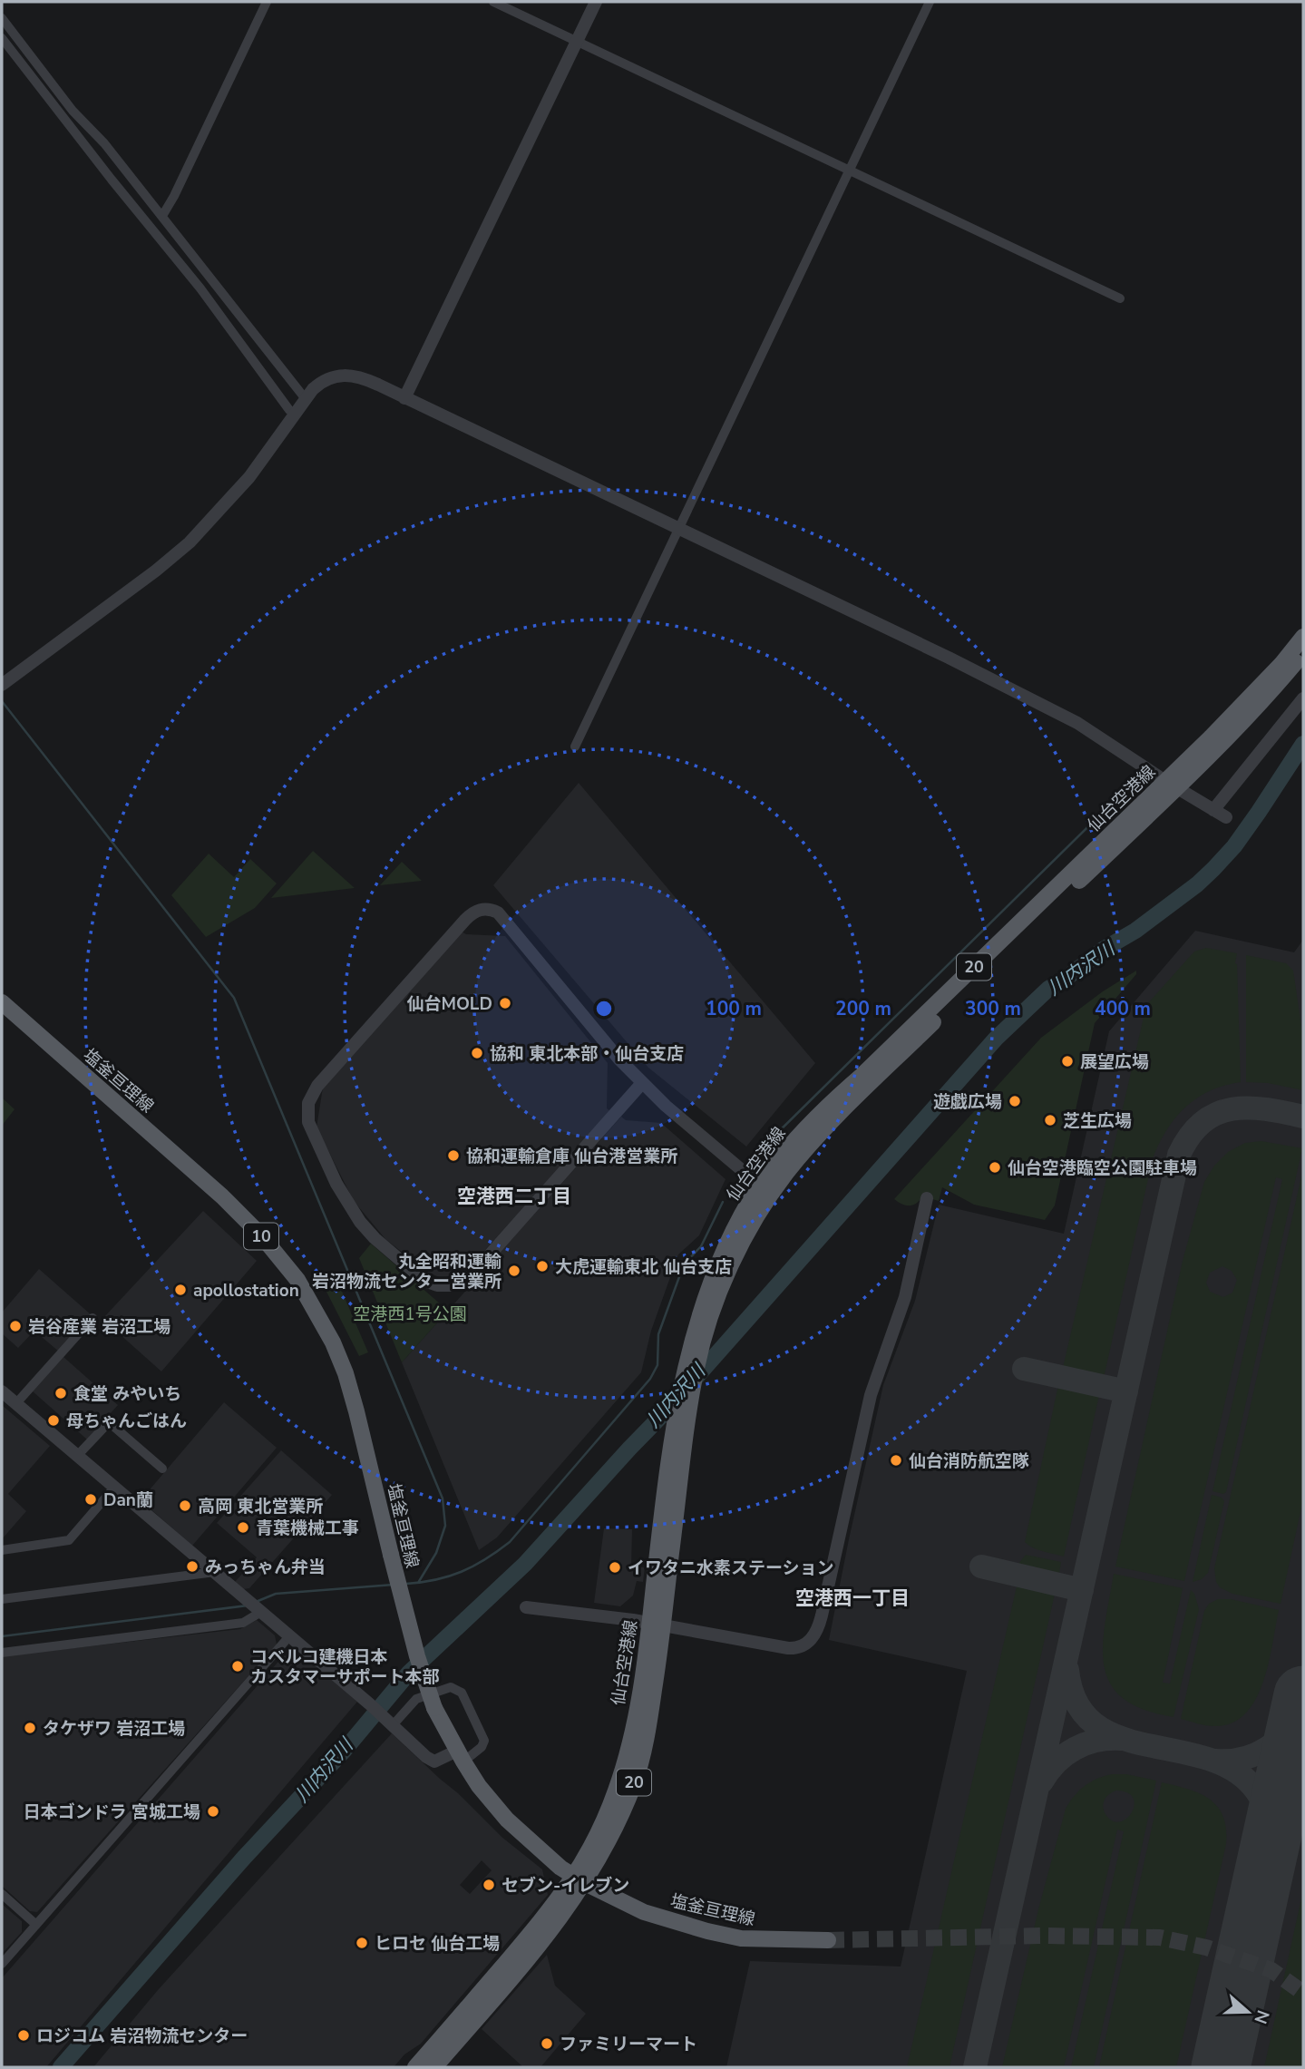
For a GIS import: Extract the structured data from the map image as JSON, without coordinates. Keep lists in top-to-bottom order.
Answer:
{
  "streets": {
    "main road": [
      "仙台空港線",
      "20",
      "塩釜亘理線",
      "10"
    ]
  },
  "crossings": [
    ["仙台空港線", "塩釜亘理線"]
  ],
  "districts": ["空港西二丁目", "空港西一丁目"],
  "water": ["川内沢川"],
  "parks": ["空港西1号公園"],
  "places": [
    "仙台MOLD",
    "協和 東北本部・仙台支店",
    "展望広場",
    "遊戯広場",
    "芝生広場",
    "協和運輸倉庫 仙台港営業所",
    "仙台空港臨空公園駐車場",
    "大虎運輸東北 仙台支店",
    "丸全昭和運輸 岩沼物流センター営業所",
    "apollostation",
    "岩谷産業 岩沼工場",
    "食堂 みやいち",
    "母ちゃんごはん",
    "仙台消防航空隊",
    "Dan蘭",
    "高岡 東北営業所",
    "青葉機械工事",
    "みっちゃん弁当",
    "イワタニ水素ステーション",
    "コベルコ建機日本 カスタマーサポート本部",
    "タケザワ 岩沼工場",
    "日本ゴンドラ 宮城工場",
    "セブン-イレブン",
    "ヒロセ 仙台工場",
    "ロジコム 岩沼物流センター",
    "ファミリーマート"
  ],
  "north": "right",
  "rings": [
    "100 m",
    "200 m",
    "300 m",
    "400 m"
  ]
}
